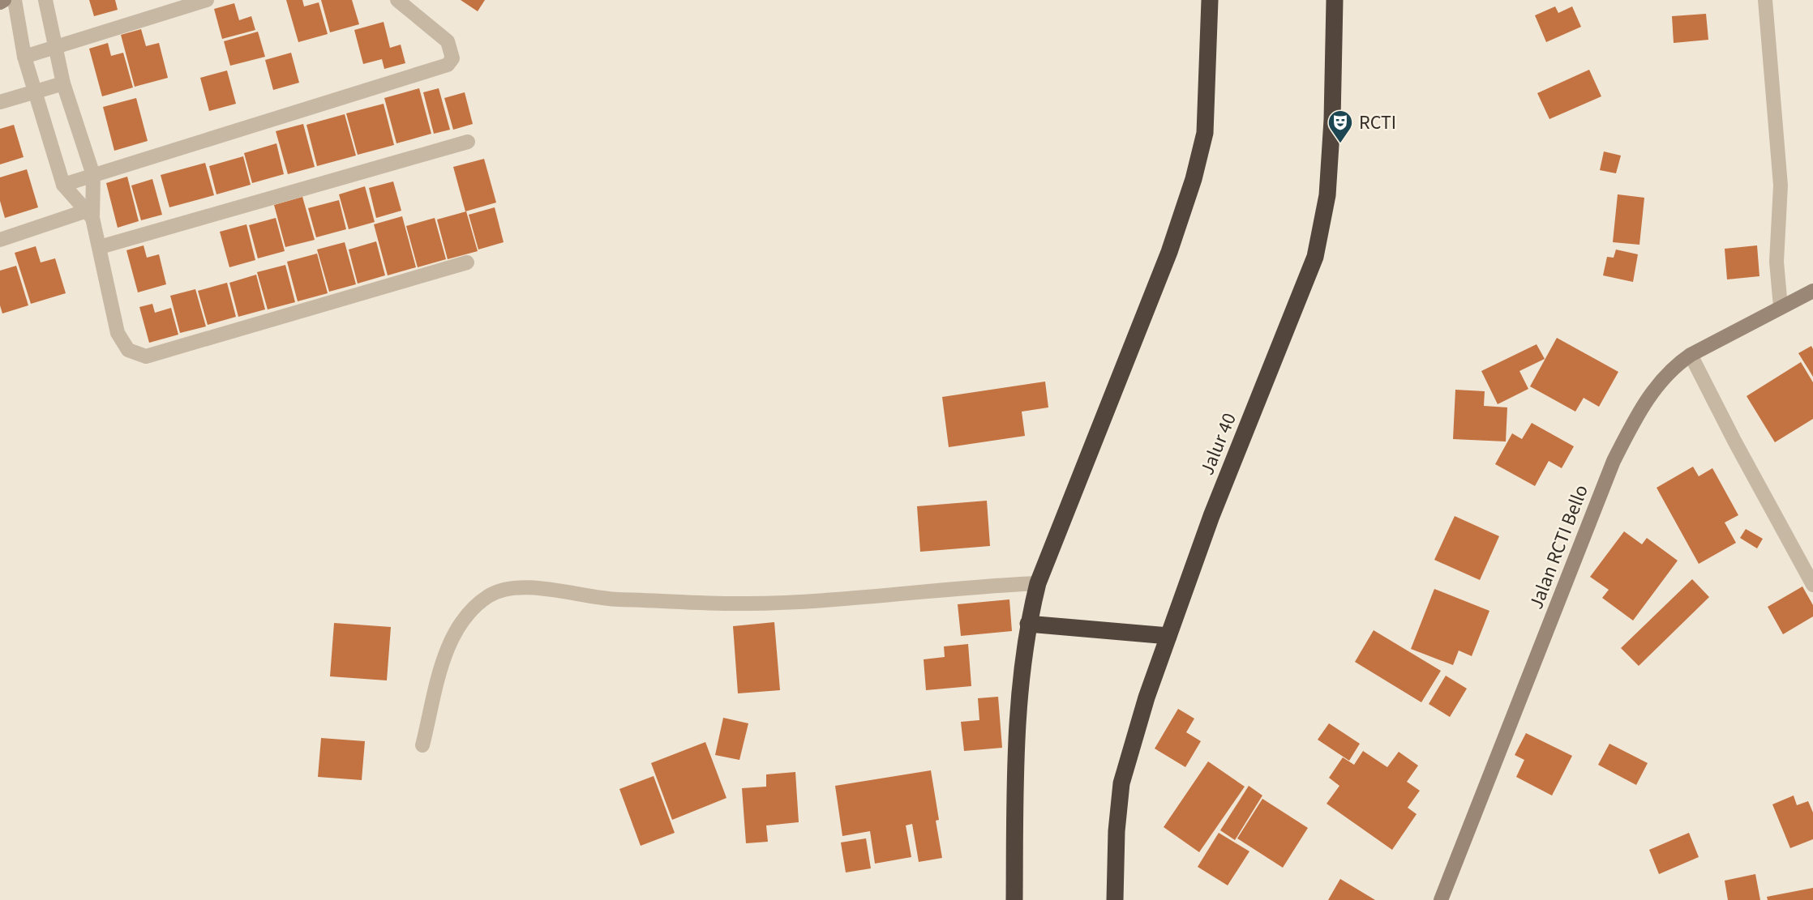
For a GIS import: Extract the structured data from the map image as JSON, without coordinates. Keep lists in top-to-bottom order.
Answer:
{
  "streets": {
    "highway": ["Jalur 40"],
    "street": ["Jalan RCTI Bello"]
  },
  "places": {
    "theatre": ["RCTI"]
  }
}
